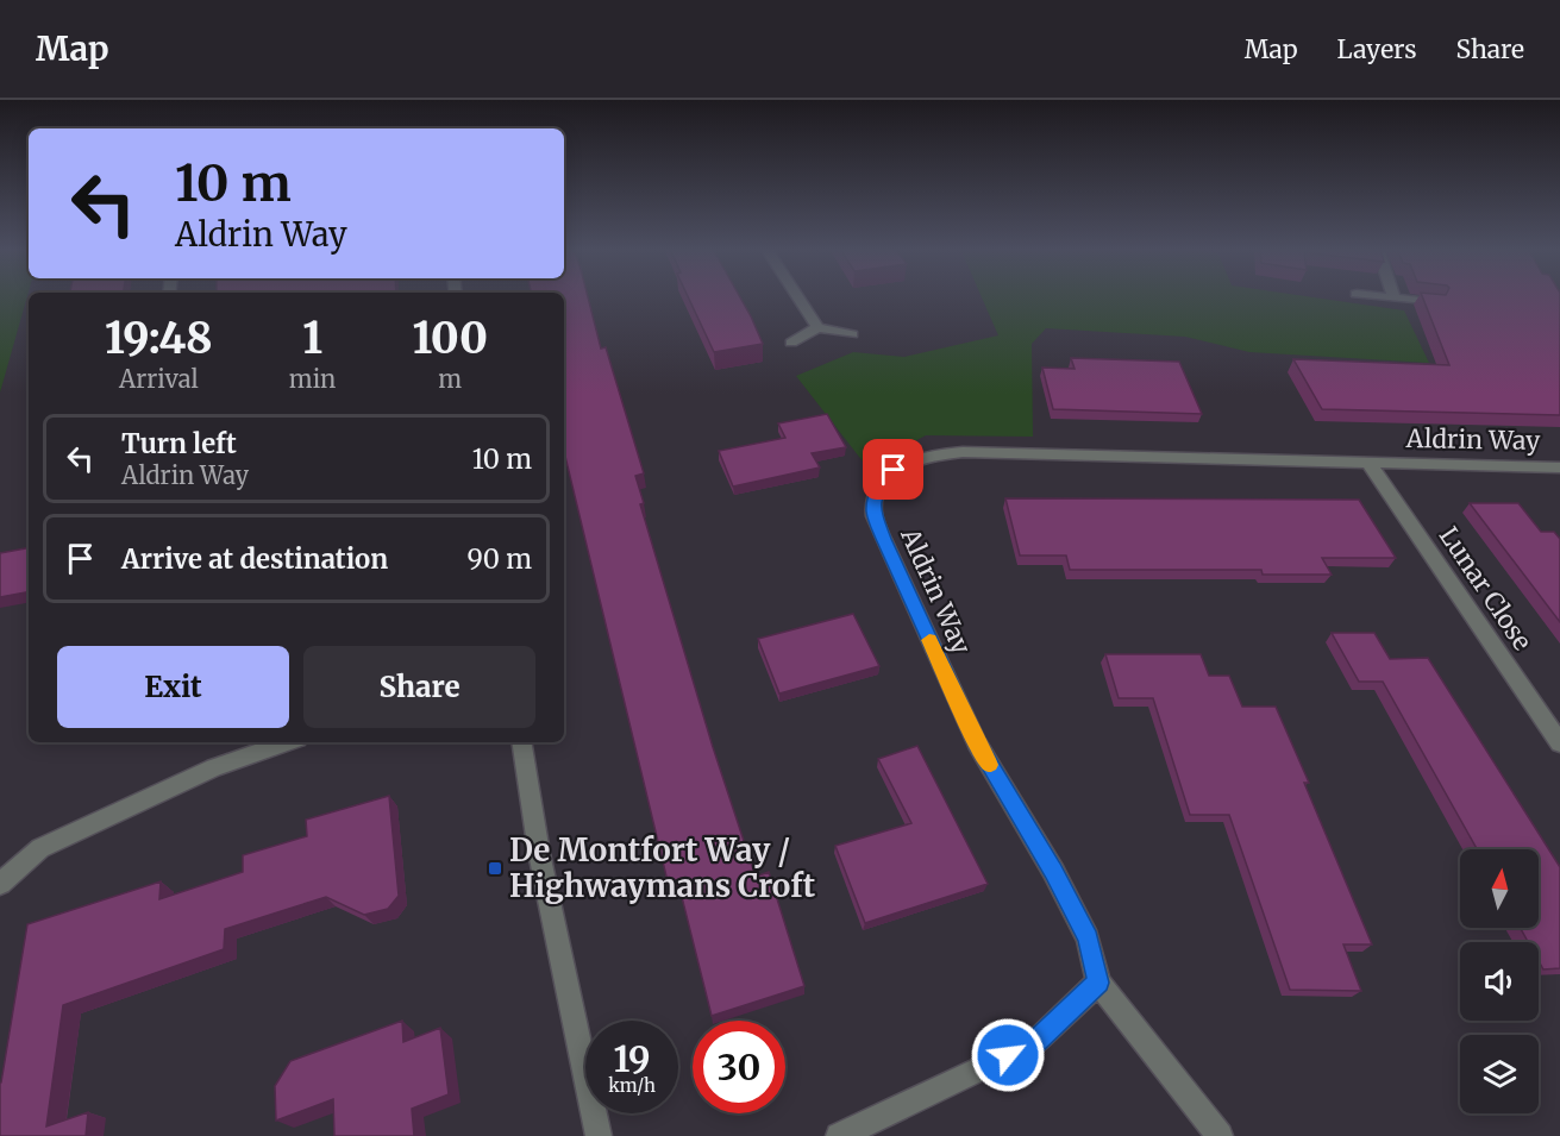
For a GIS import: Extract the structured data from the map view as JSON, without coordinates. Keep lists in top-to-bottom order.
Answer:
{
  "streets": {
    "street": ["Aldrin Way", "Lunar Close"]
  },
  "crossings": [
    ["Aldrin Way", "Lunar Close"]
  ],
  "places": {
    "transit": ["De Montfort Way / Highwaymans Croft"]
  },
  "north": "top",
  "page": {
    "header": "Map",
    "nav": ["Map", "Layers", "Share"],
    "turn": ["10 m", "Aldrin Way"],
    "eta": [
      "19:48",
      "Arrival",
      "1",
      "min",
      "100",
      "m"
    ],
    "list": [
      {
        "name": "Turn left",
        "note": "Aldrin Way",
        "value": "10 m"
      },
      {
        "name": "Arrive at destination",
        "value": "90 m"
      }
    ],
    "buttons": ["Exit", "Share"],
    "speed": "19 km/h",
    "limit": "30"
  }
}
